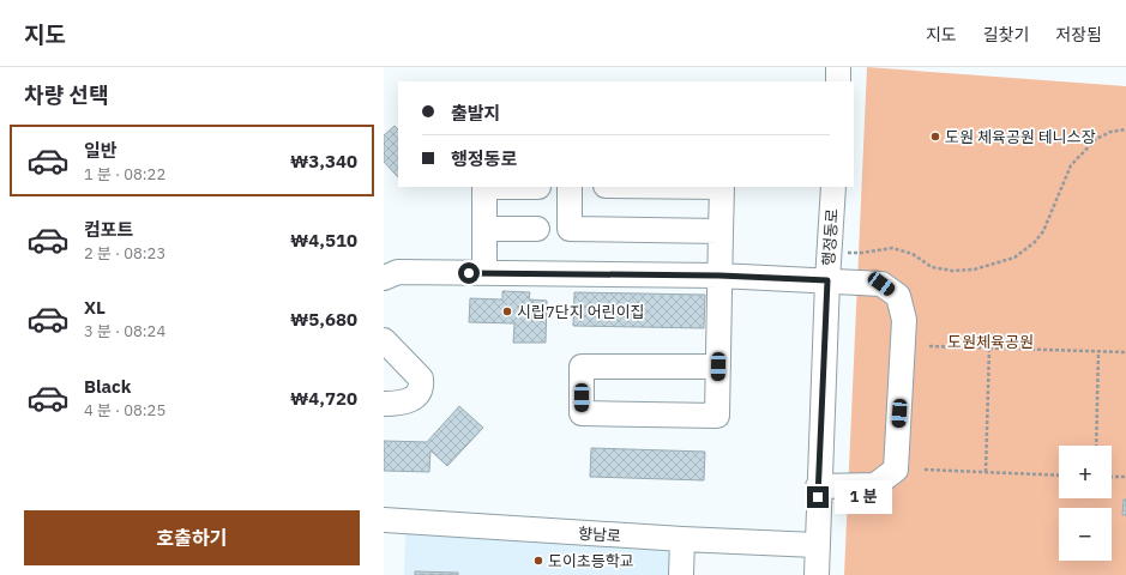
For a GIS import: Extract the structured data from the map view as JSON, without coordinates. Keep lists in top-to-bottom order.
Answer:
{
  "streets": {
    "street": ["행정동로", "향남로"]
  },
  "crossings": [
    ["행정동로", "향남로"]
  ],
  "parks": ["도원체육공원"],
  "places": ["도원 체육공원 테니스장", "시립7단지 어린이집", "도이초등학교"],
  "page": {
    "header": "지도",
    "nav": ["지도", "길찾기", "저장됨"],
    "heading": "차량 선택",
    "banner": ["출발지", "행정동로"],
    "list": [
      {
        "name": "일반",
        "note": "1 분 · 08:22",
        "value": "₩3,340"
      },
      {
        "name": "컴포트",
        "note": "2 분 · 08:23",
        "value": "₩4,510"
      },
      {
        "name": "XL",
        "note": "3 분 · 08:24",
        "value": "₩5,680"
      },
      {
        "name": "Black",
        "note": "4 분 · 08:25",
        "value": "₩4,720"
      }
    ],
    "map_buttons": ["+", "−"],
    "bubble": "1 분",
    "buttons": "호출하기"
  }
}
